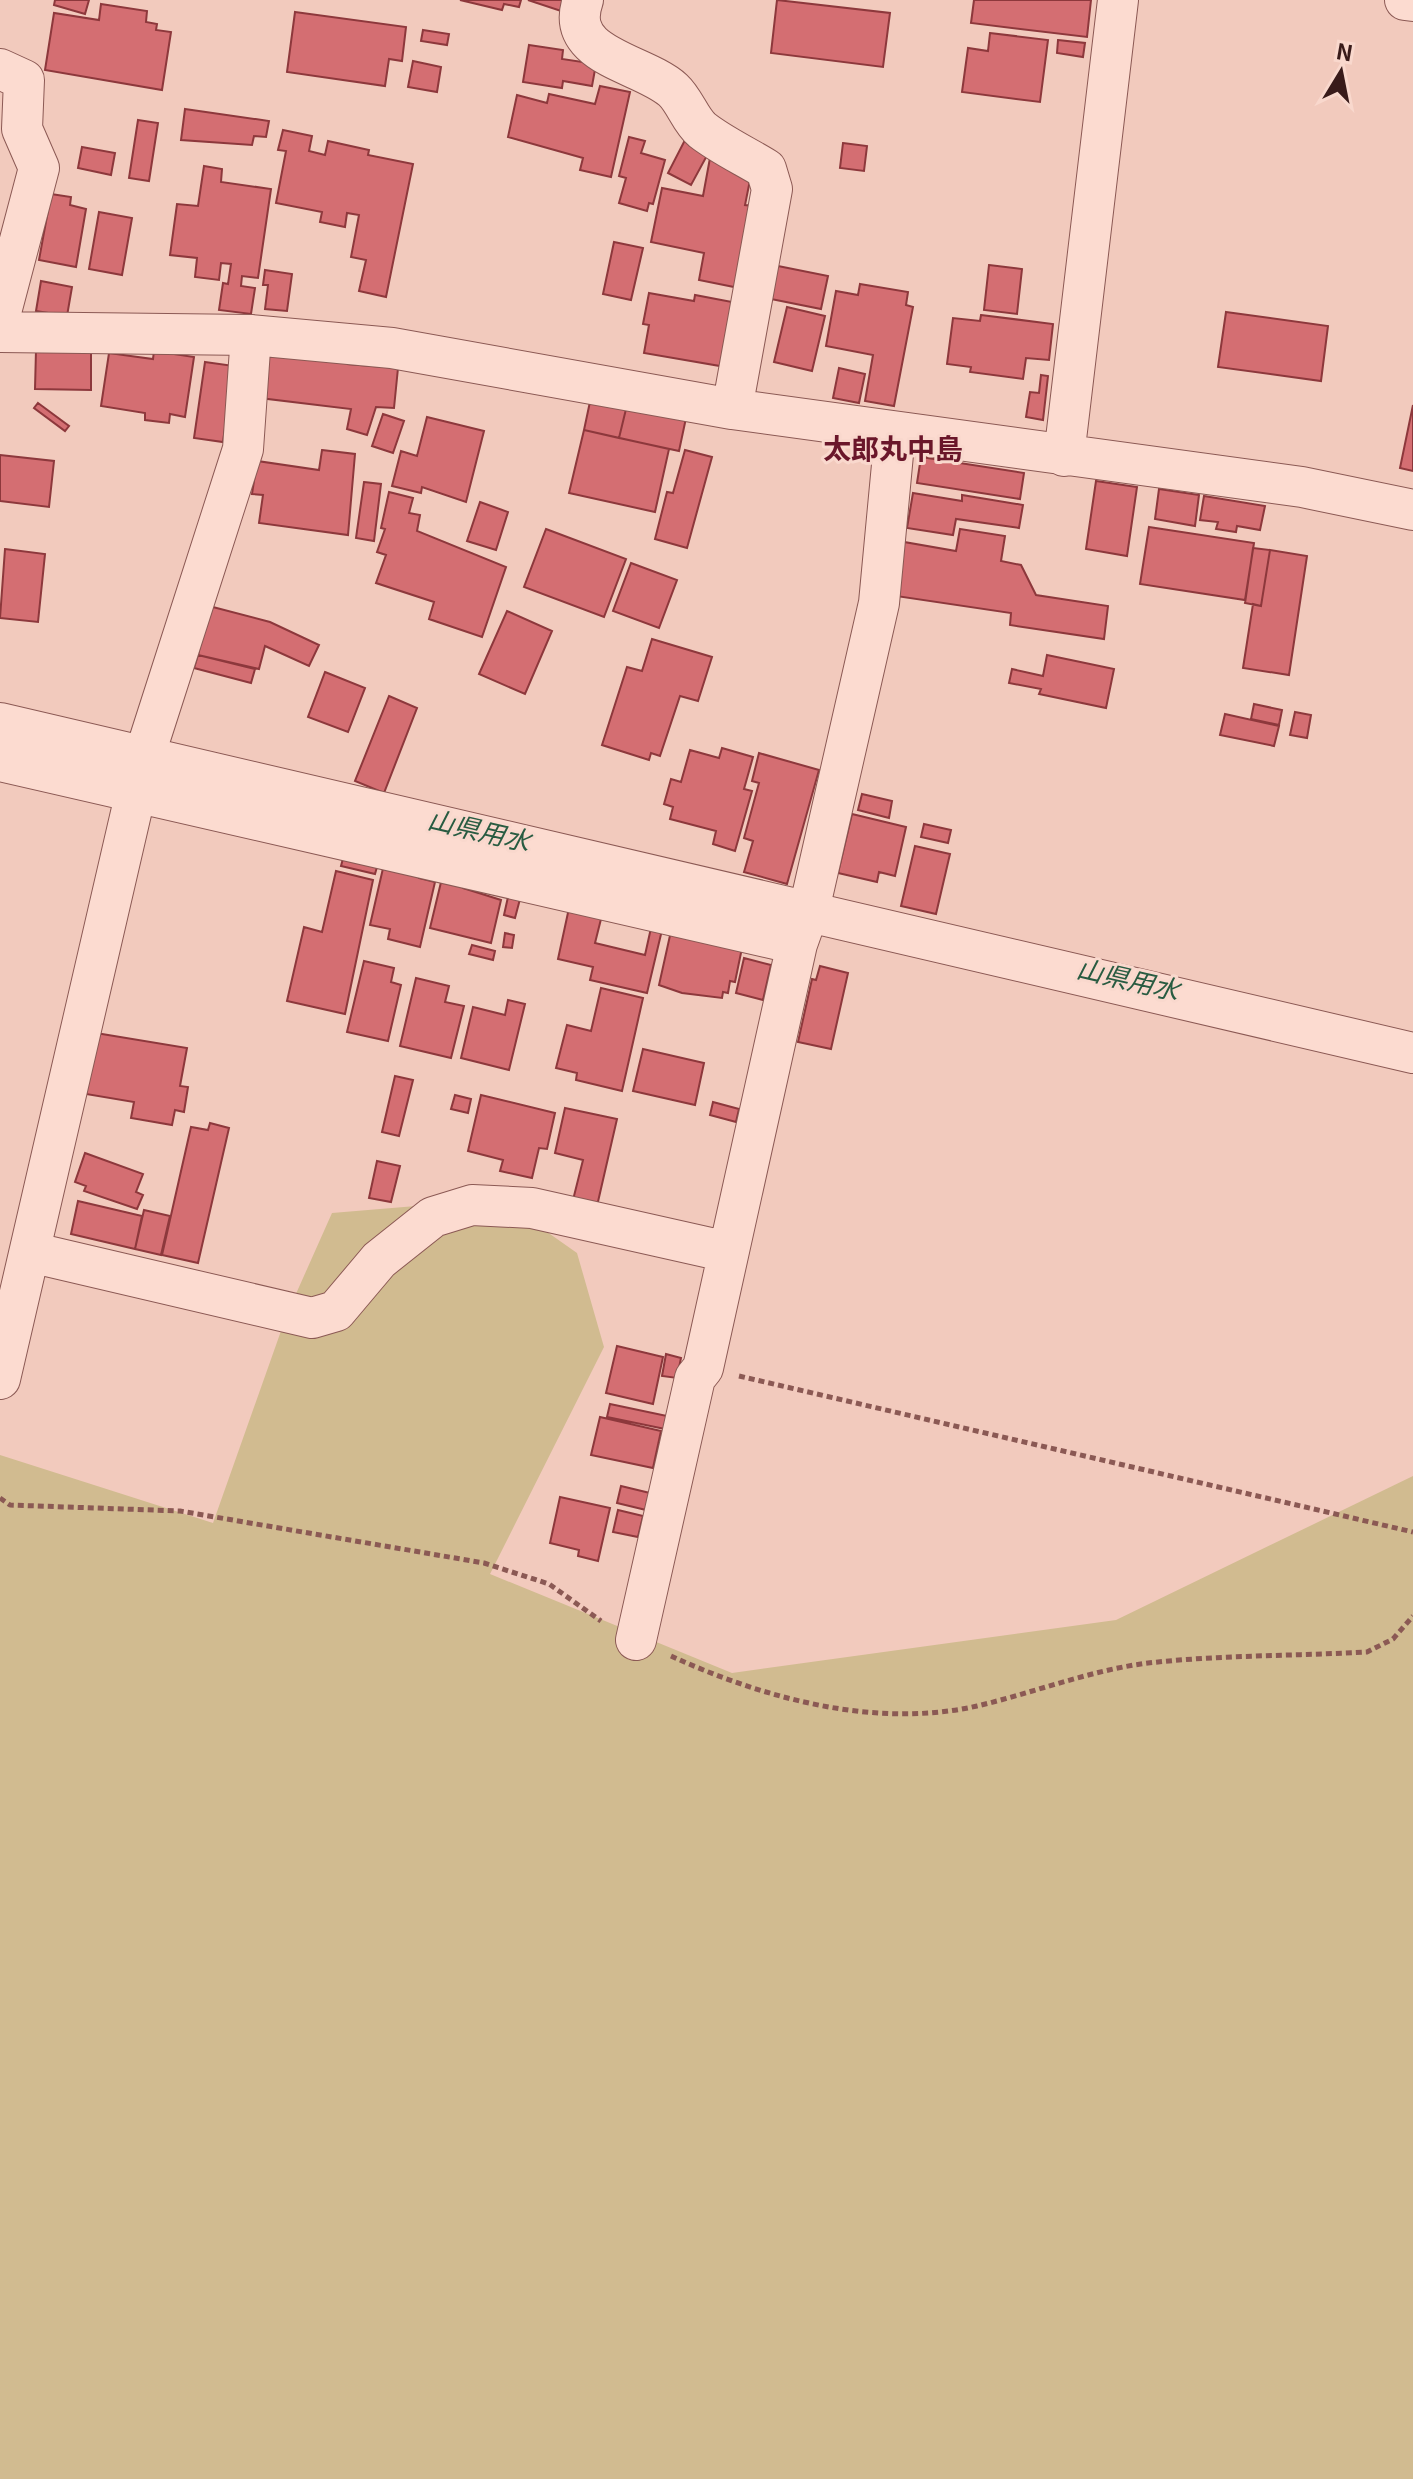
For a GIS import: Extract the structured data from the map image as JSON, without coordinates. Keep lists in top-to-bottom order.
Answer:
{
  "districts": ["太郎丸中島"],
  "water": ["山県用水"],
  "north": "top"
}
